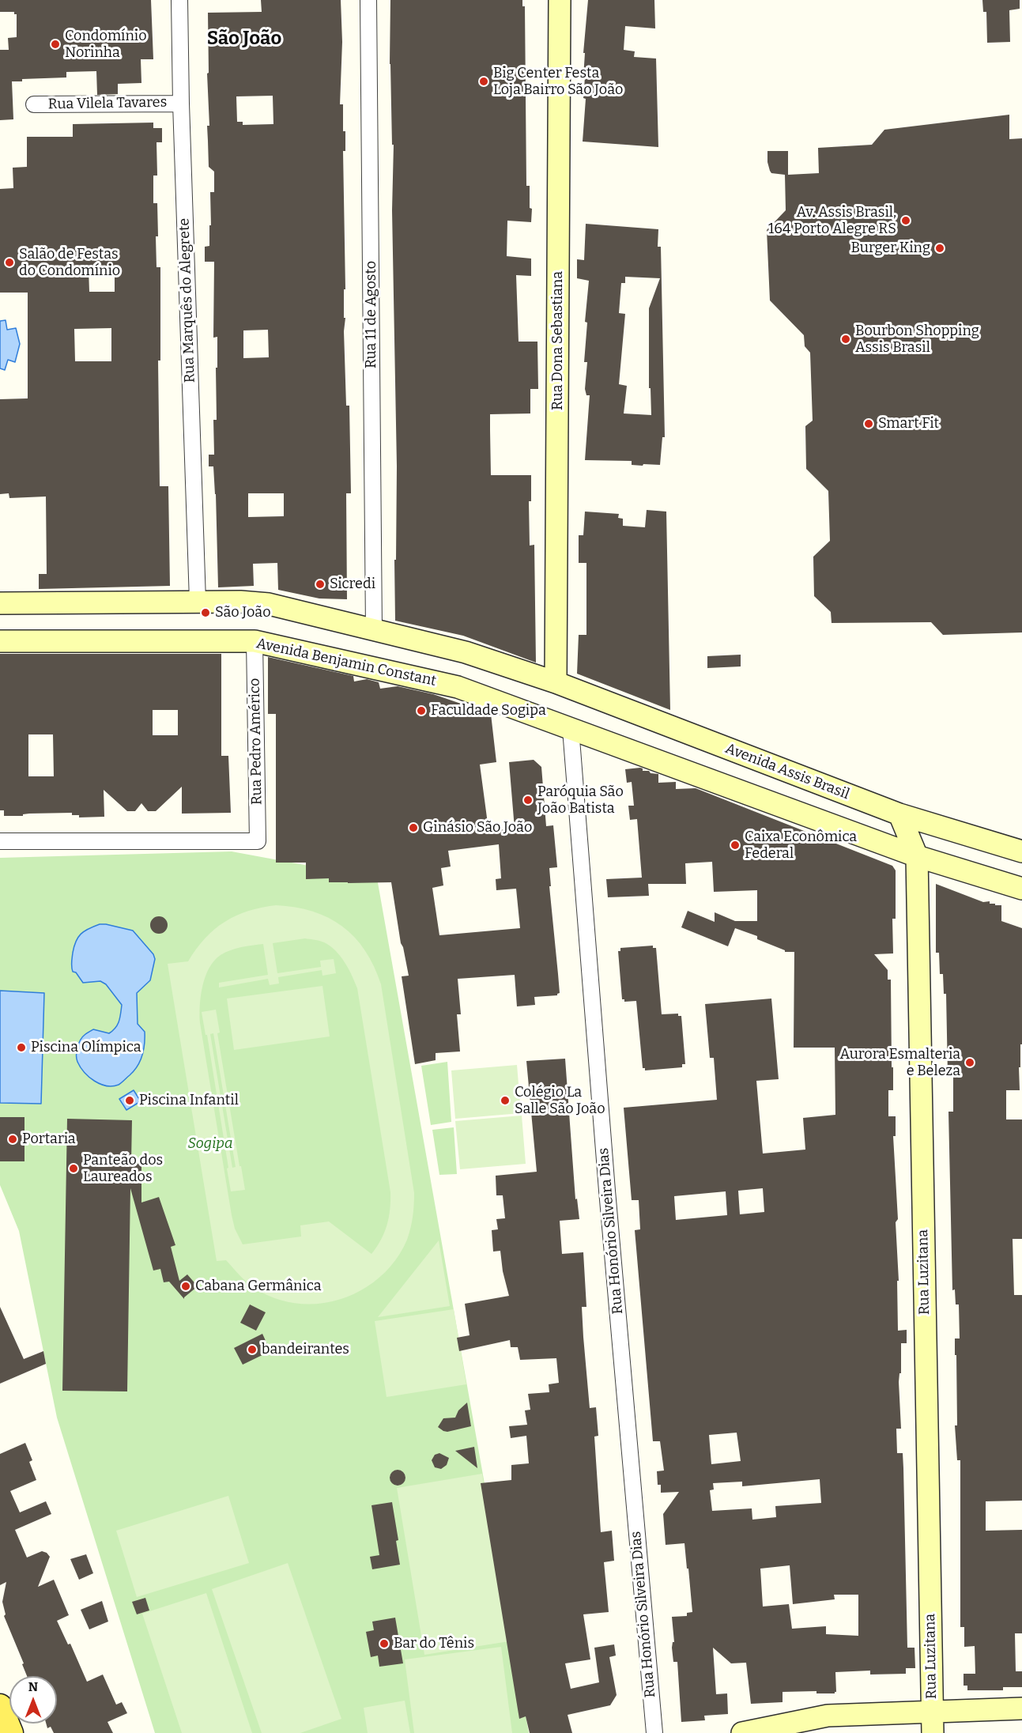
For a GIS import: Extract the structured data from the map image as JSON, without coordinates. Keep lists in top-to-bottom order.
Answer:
{
  "streets": {
    "main road": [
      "Rua Dona Sebastiana",
      "Avenida Benjamin Constant",
      "Avenida Assis Brasil",
      "Rua Luzitana"
    ],
    "street": [
      "Rua Vilela Tavares",
      "Rua Marquês do Alegrete",
      "Rua 11 de Agosto",
      "Rua Pedro Américo",
      "Rua Honório Silveira Dias"
    ]
  },
  "crossings": [
    ["Rua Vilela Tavares", "Rua Marquês do Alegrete"],
    ["Rua Dona Sebastiana", "Avenida Assis Brasil"],
    ["Avenida Benjamin Constant", "Rua Pedro Américo"],
    ["Avenida Benjamin Constant", "Rua Honório Silveira Dias"],
    ["Avenida Assis Brasil", "Rua Luzitana"]
  ],
  "districts": ["São João"],
  "parks": ["Sogipa"],
  "places": [
    "Condomínio Norinha",
    "Big Center Festa Loja Bairro São João",
    "Av. Assis Brasil, 164 Porto Alegre RS",
    "Burger King",
    "Salão de Festas do Condomínio",
    "Bourbon Shopping Assis Brasil",
    "Smart Fit",
    "Sicredi",
    "São João",
    "Faculdade Sogipa",
    "Paróquia São João Batista",
    "Ginásio São João",
    "Caixa Econômica Federal",
    "Piscina Olímpica",
    "Aurora Esmalteria e Beleza",
    "Piscina Infantil",
    "Colégio La Salle São João",
    "Portaria",
    "Panteão dos Laureados",
    "Cabana Germânica",
    "bandeirantes",
    "Bar do Tênis"
  ],
  "north": "top"
}
